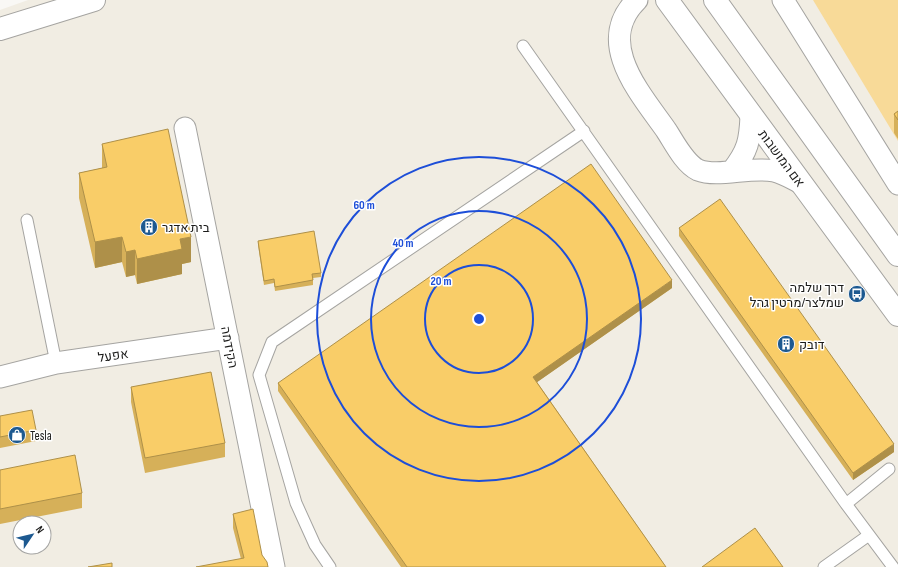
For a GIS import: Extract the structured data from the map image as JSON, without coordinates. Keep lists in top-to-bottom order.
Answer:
{
  "streets": {
    "main road": ["אם המושבות"],
    "street": ["הקידמה", "אפעל"]
  },
  "crossings": [
    ["הקידמה", "אפעל"]
  ],
  "places": {
    "building": ["בית אדגר", "דובק"],
    "bus stop": ["דרך שלמה שמלצר/מרטין גהל"],
    "shop": ["Tesla"]
  },
  "north": "top right",
  "rings": ["60 m", "40 m", "20 m"]
}
